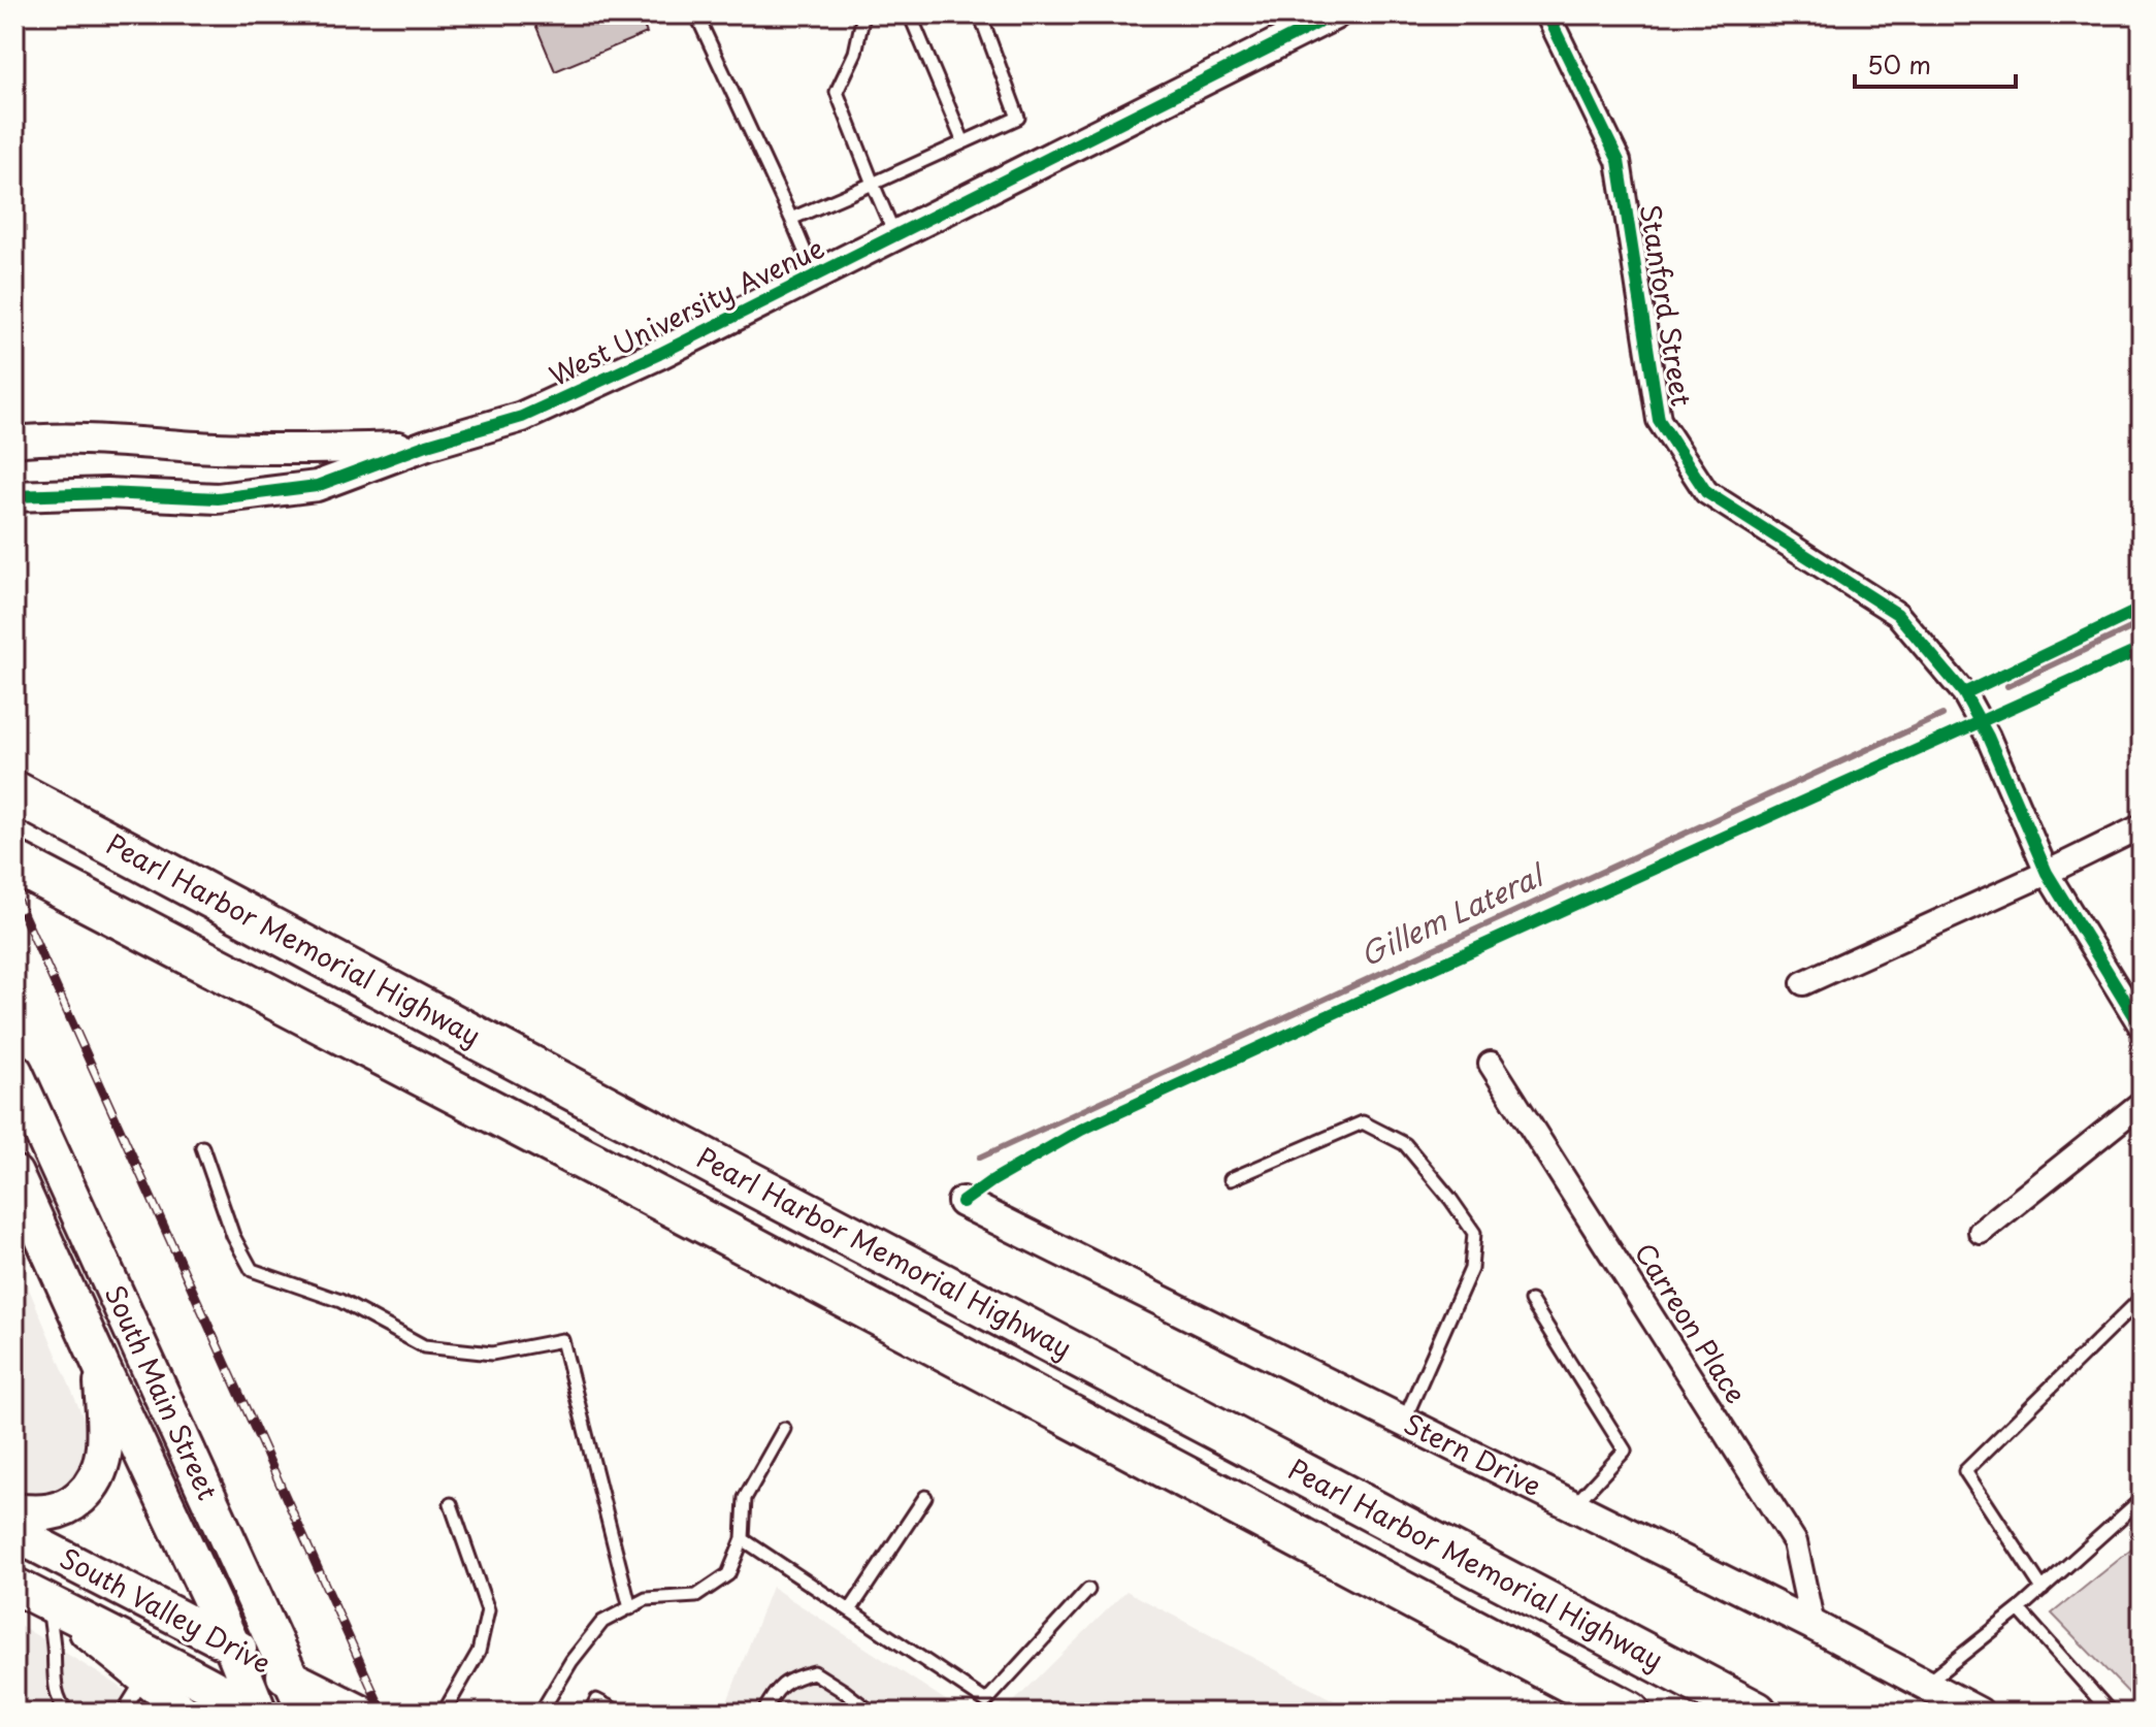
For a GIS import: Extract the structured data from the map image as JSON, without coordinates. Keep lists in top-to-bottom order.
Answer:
{
  "streets": {
    "highway": ["Pearl Harbor Memorial Highway"],
    "main road": ["South Main Street", "South Valley Drive"],
    "street": [
      "Stanford Street",
      "West University Avenue",
      "Carreon Place",
      "Stern Drive"
    ]
  },
  "crossings": [
    ["Carreon Place", "Stern Drive"],
    ["South Main Street", "South Valley Drive"]
  ],
  "water": ["Gillem Lateral"],
  "scale_bar": "50 m"
}
